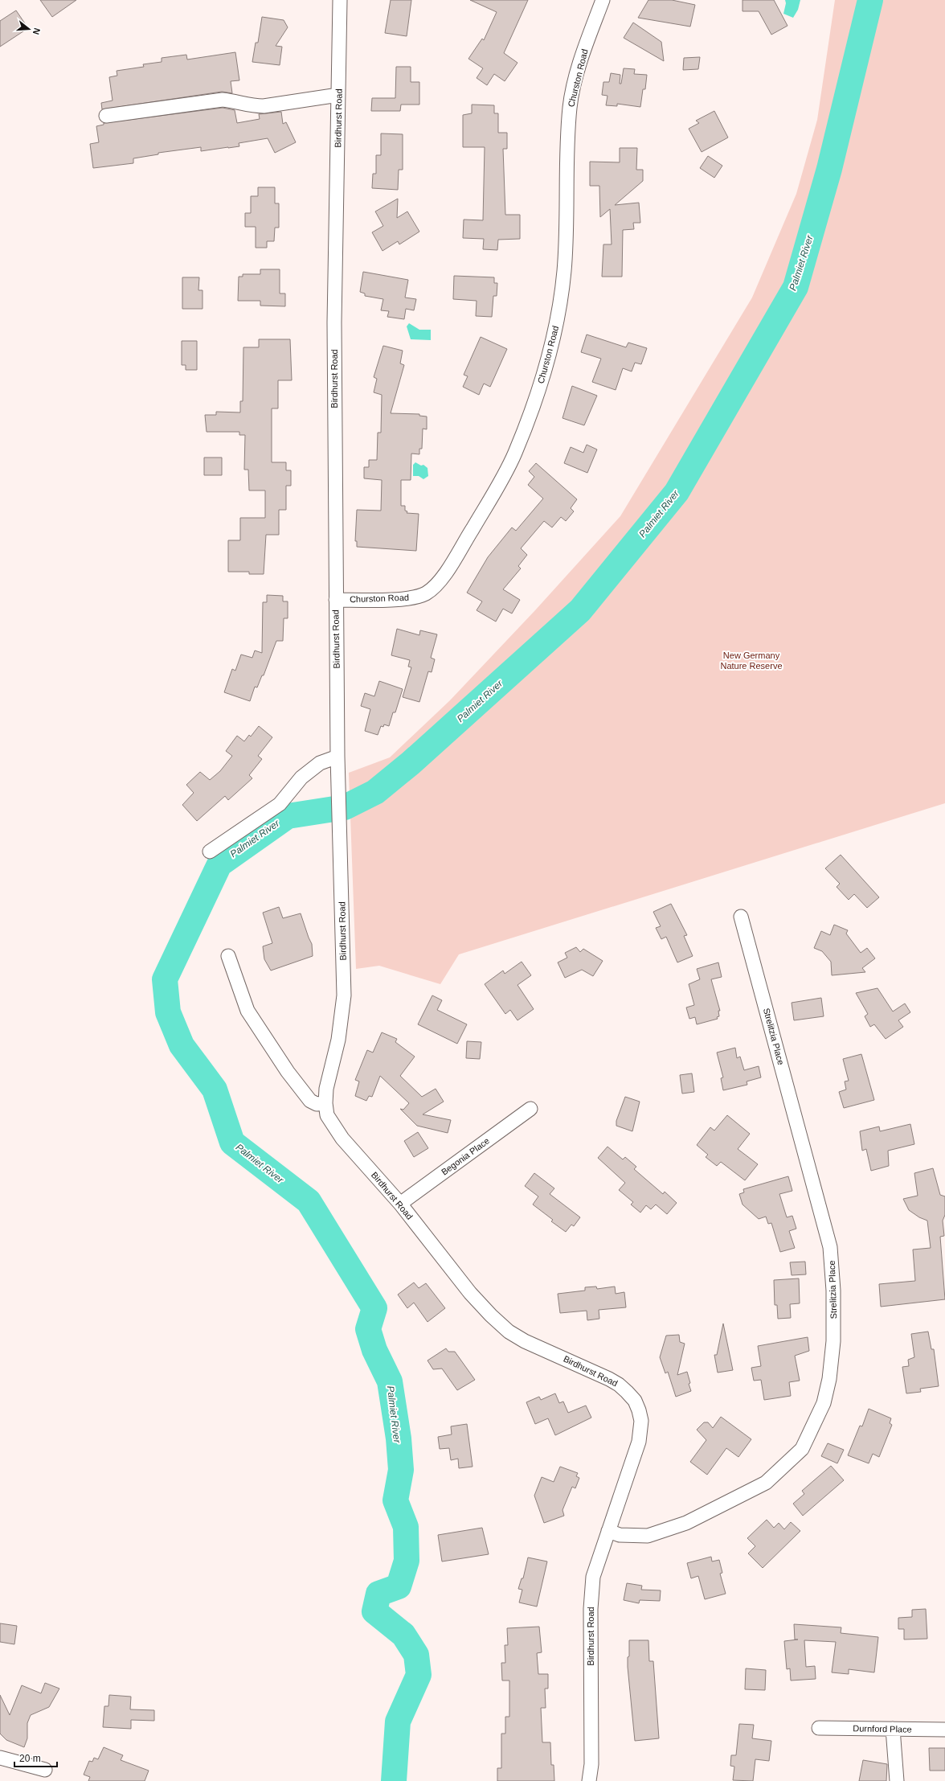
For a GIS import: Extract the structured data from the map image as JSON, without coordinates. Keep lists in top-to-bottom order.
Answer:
{
  "streets": {
    "street": [
      "Churston Road",
      "Birdhurst Road",
      "Strelitzia Place",
      "Begonia Place",
      "Durnford Place"
    ]
  },
  "crossings": [
    ["Churston Road", "Birdhurst Road"],
    ["Birdhurst Road", "Strelitzia Place"],
    ["Birdhurst Road", "Begonia Place"]
  ],
  "water": ["Palmiet River"],
  "parks": ["New Germany Nature Reserve"],
  "scale_bar": "20 m",
  "north": "right"
}
